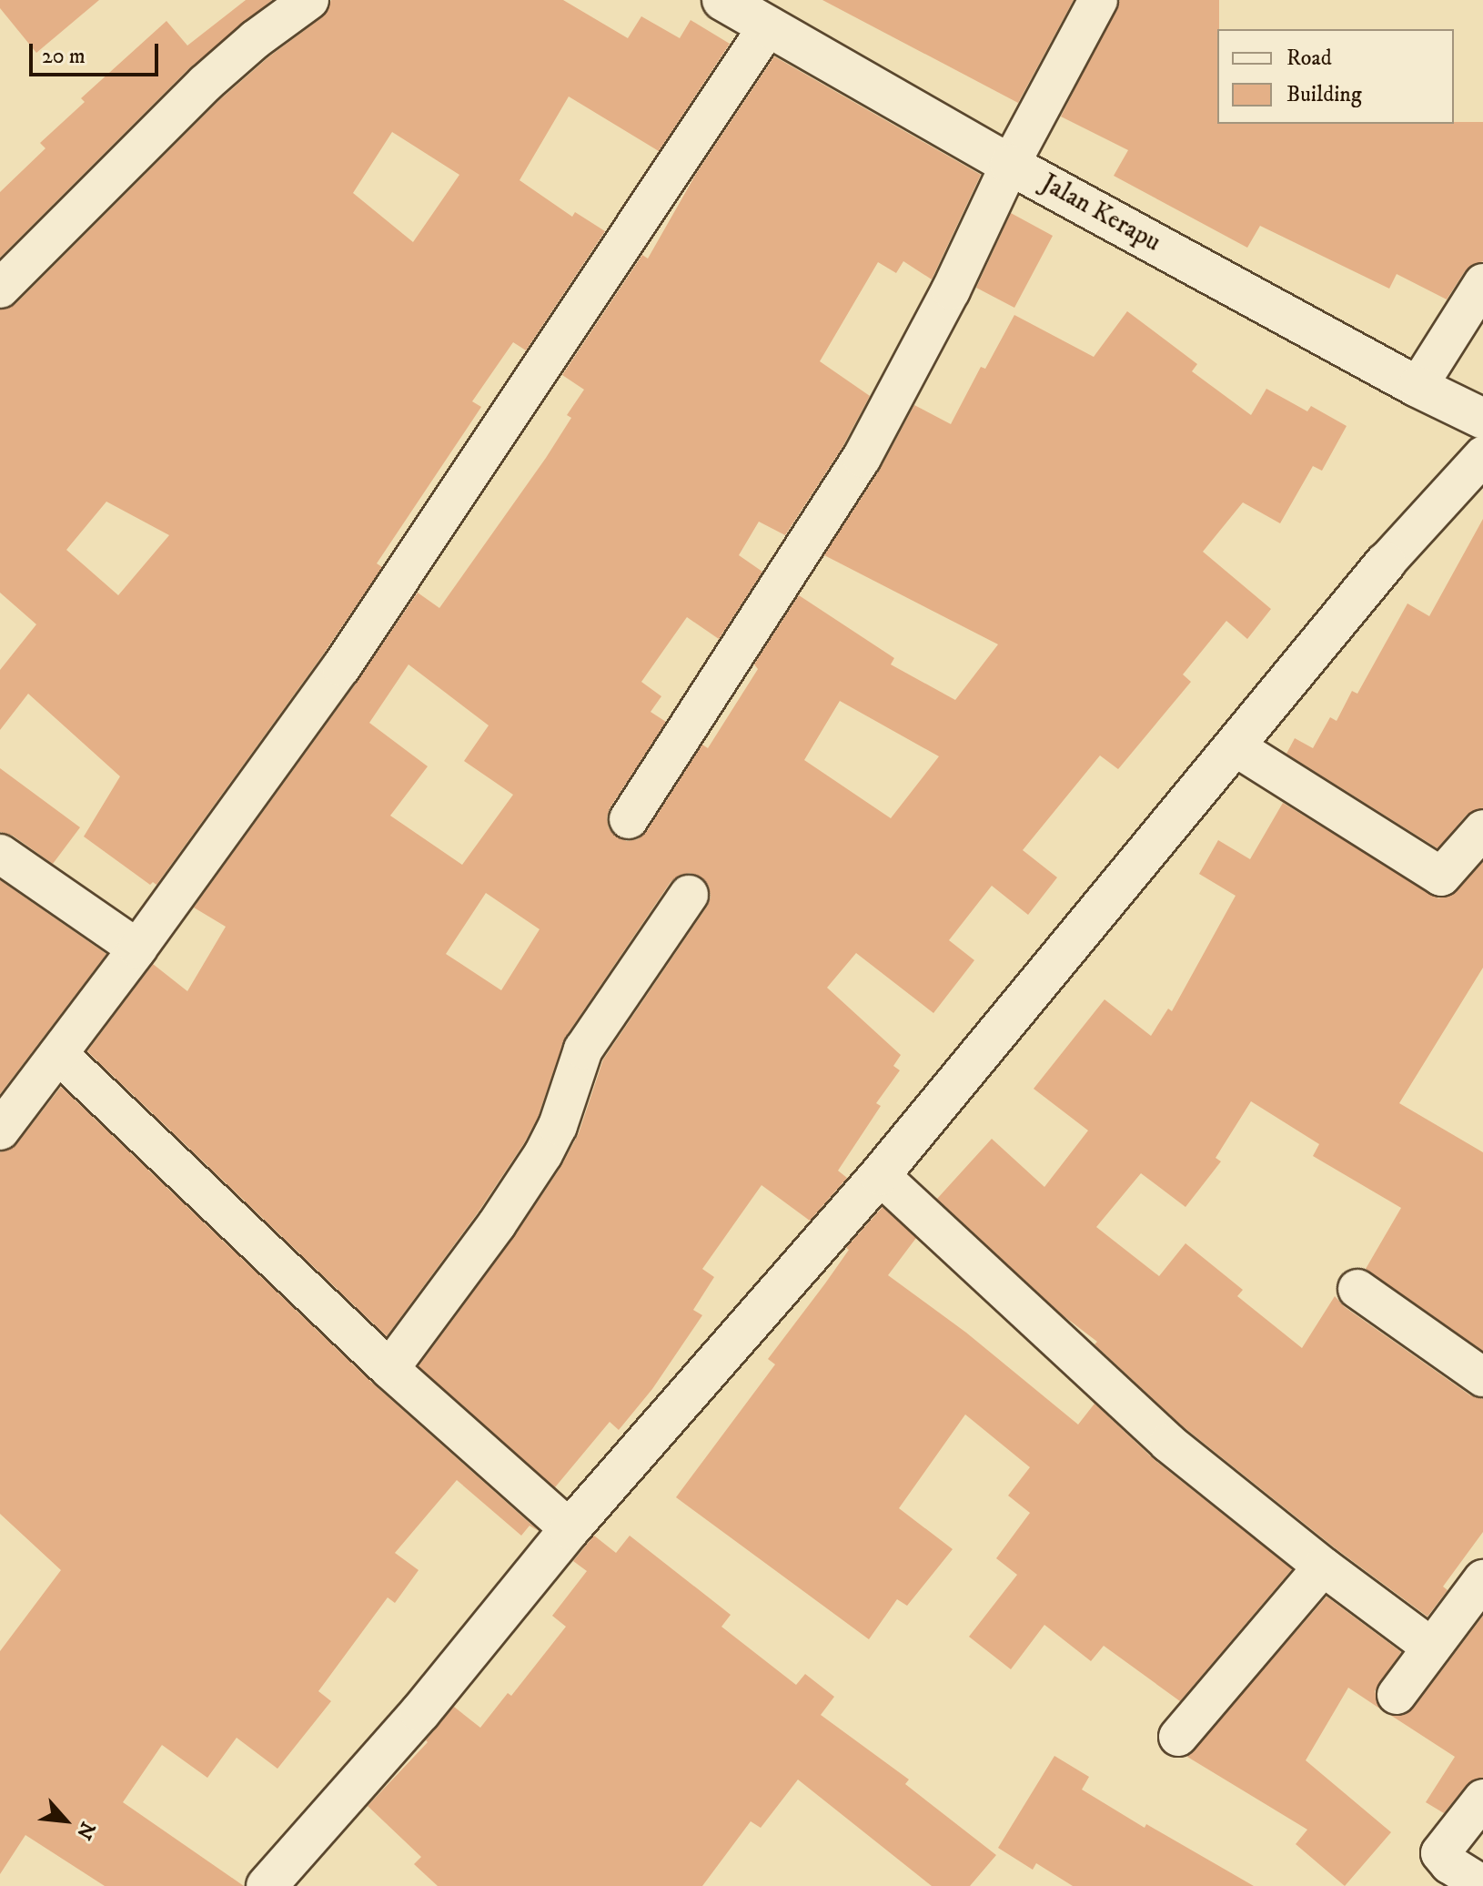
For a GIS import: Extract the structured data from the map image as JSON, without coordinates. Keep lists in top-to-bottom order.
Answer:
{
  "streets": {
    "street": ["Jalan Kerapu"]
  },
  "legend": ["Road", "Building"],
  "scale_bar": "20 m",
  "north": "bottom right"
}
